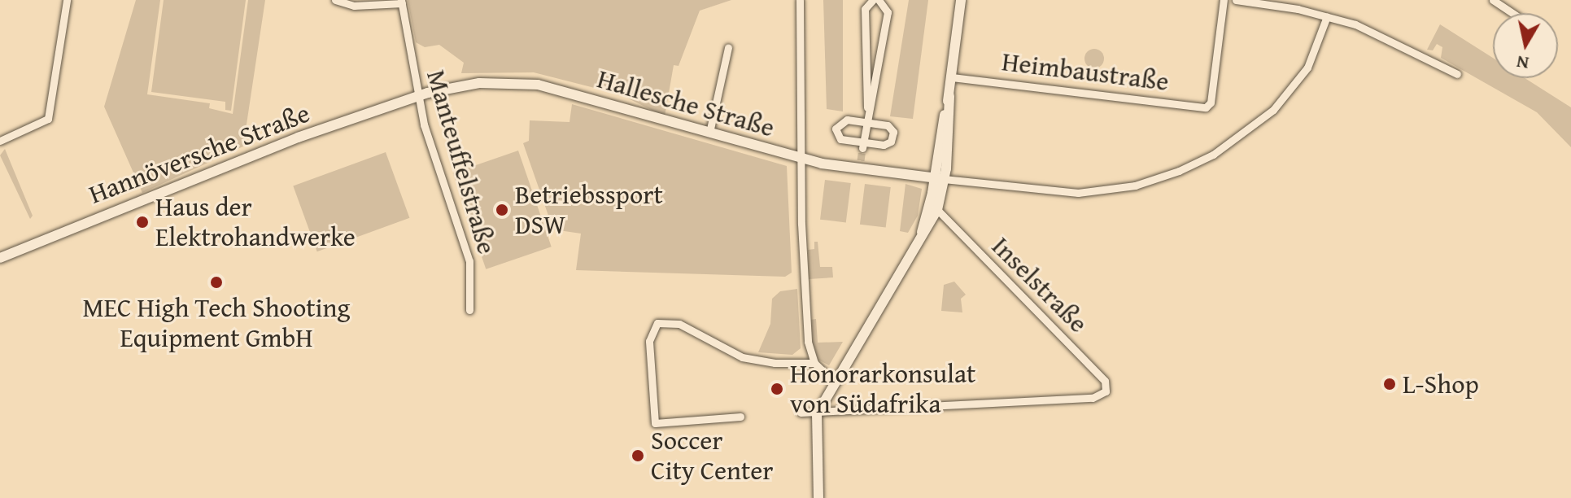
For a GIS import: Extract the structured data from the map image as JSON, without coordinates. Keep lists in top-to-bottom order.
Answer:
{
  "streets": {
    "main road": ["Hallesche Straße", "Hannöversche Straße"],
    "street": ["Heimbaustraße", "Manteuffelstraße", "Inselstraße"]
  },
  "crossings": [
    ["Hallesche Straße", "Hannöversche Straße"],
    ["Hallesche Straße", "Manteuffelstraße"],
    ["Hannöversche Straße", "Manteuffelstraße"]
  ],
  "places": [
    "Betriebssport DSW",
    "Haus der Elektrohandwerke",
    "MEC High Tech Shooting Equipment GmbH",
    "L-Shop",
    "Honorarkonsulat von Südafrika",
    "Soccer City Center"
  ],
  "north": "bottom"
}
